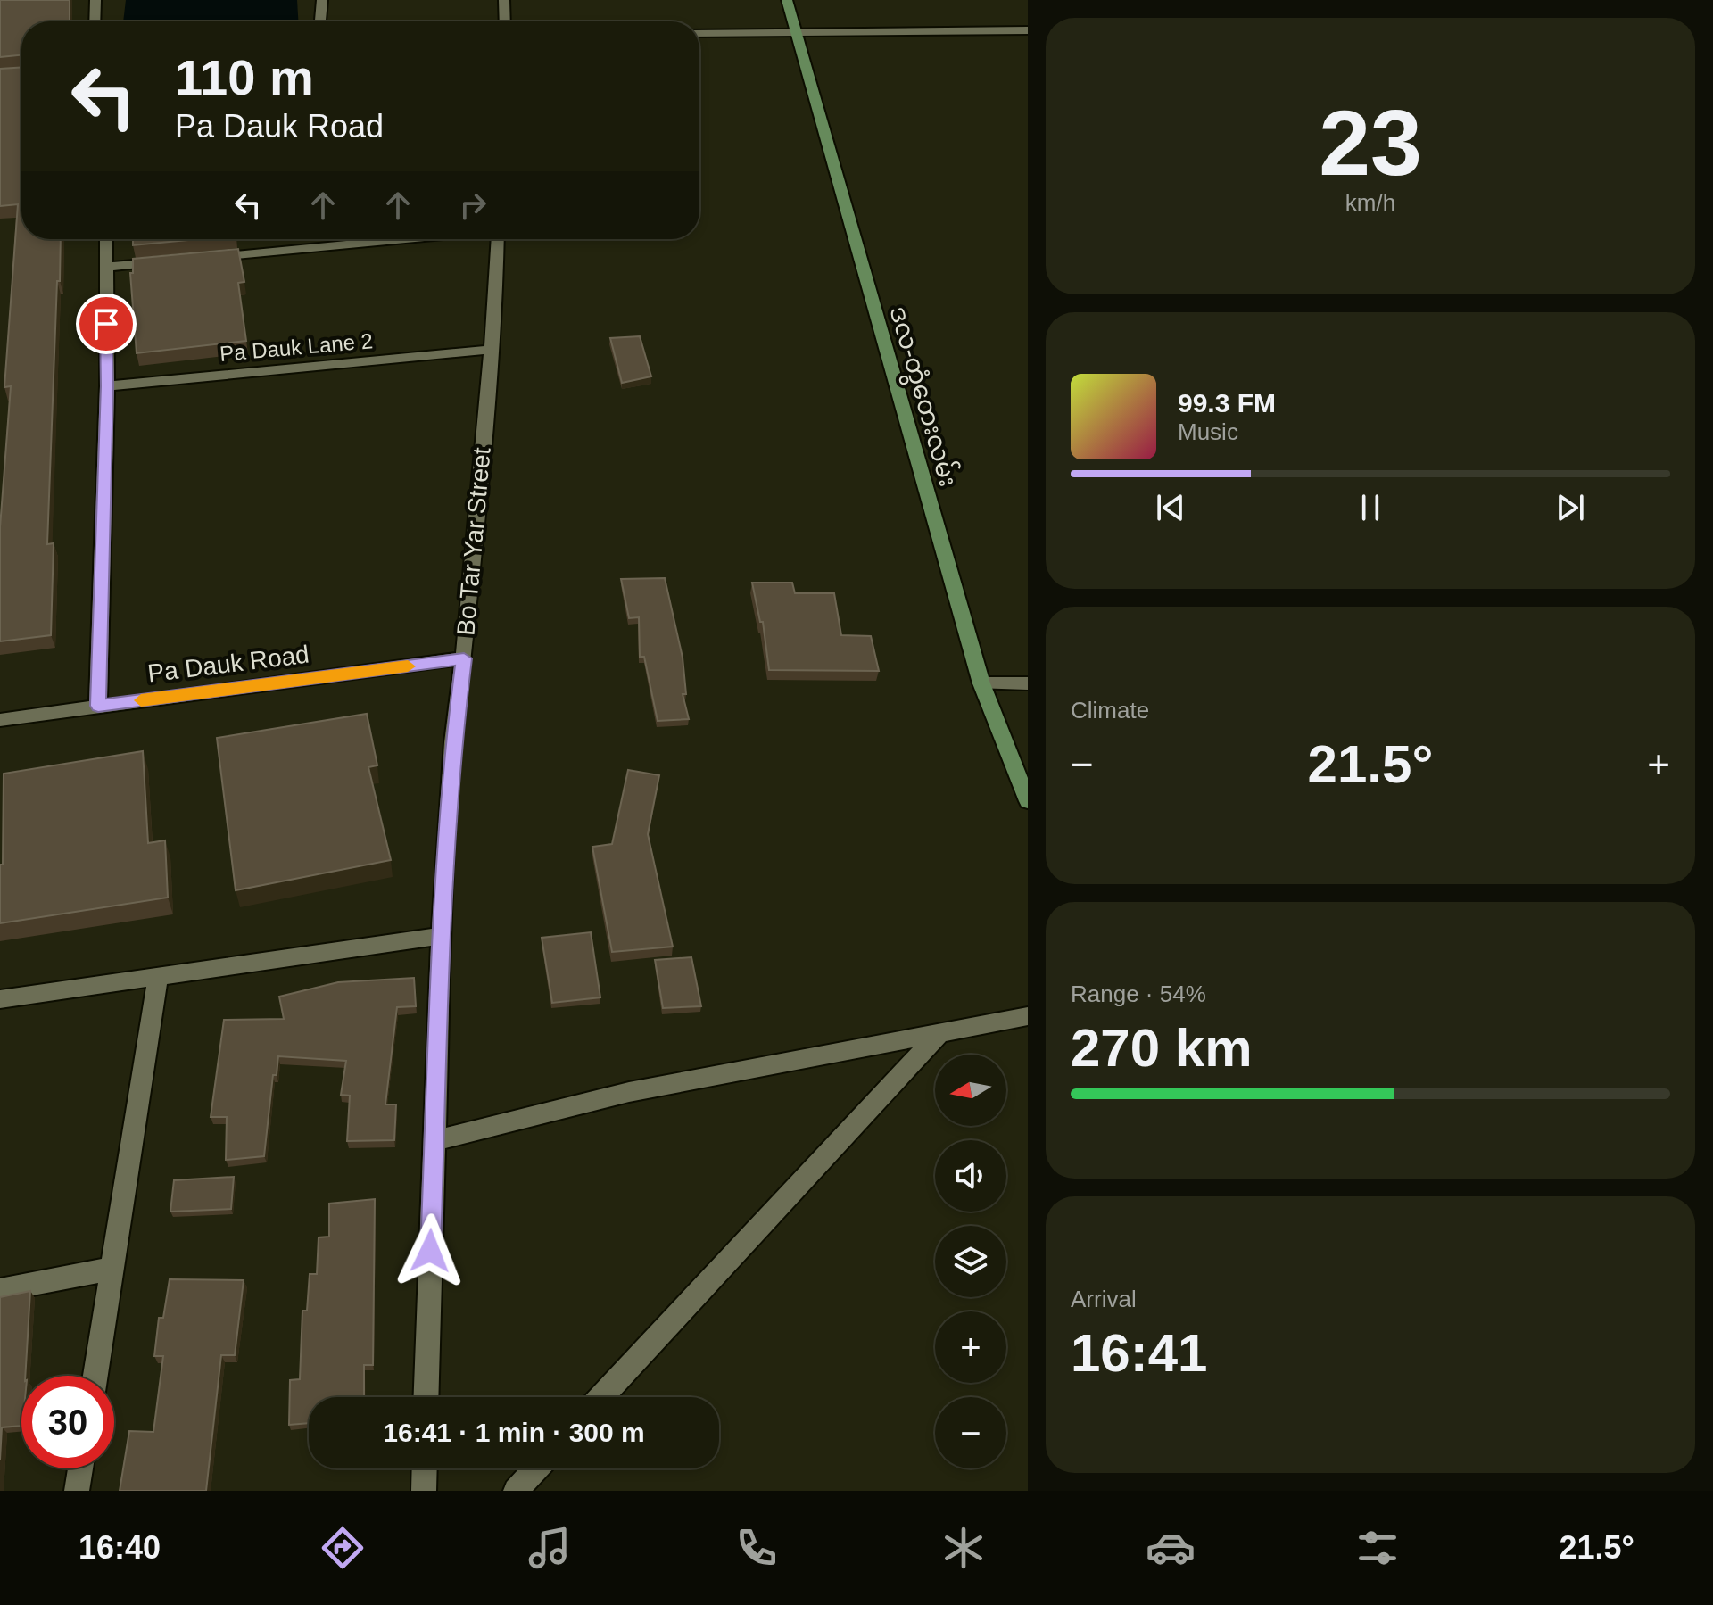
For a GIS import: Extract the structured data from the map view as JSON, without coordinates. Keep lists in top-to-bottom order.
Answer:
{
  "streets": {
    "main road": ["ဒလ-တွံတေးလမ်း"],
    "street": ["Pa Dauk Lane 2", "Bo Tar Yar Street", "Pa Dauk Road"]
  },
  "crossings": [
    ["Pa Dauk Lane 2", "Bo Tar Yar Street"],
    ["Bo Tar Yar Street", "Pa Dauk Road"]
  ],
  "north": "left",
  "page": {
    "tile": [
      ["23", "km/h"],
      "Climate",
      ["Range · 54%", "270 km"],
      ["Arrival", "16:41"]
    ],
    "turn": ["110 m", "Pa Dauk Road"],
    "song": ["99.3 FM", "Music"],
    "heat": ["−", "21.5°", "+"],
    "map_buttons": ["+", "−"],
    "limit": "30",
    "trip": "16:41 · 1 min · 300 m",
    "tabs": ["16:40", "21.5°"]
  }
}
